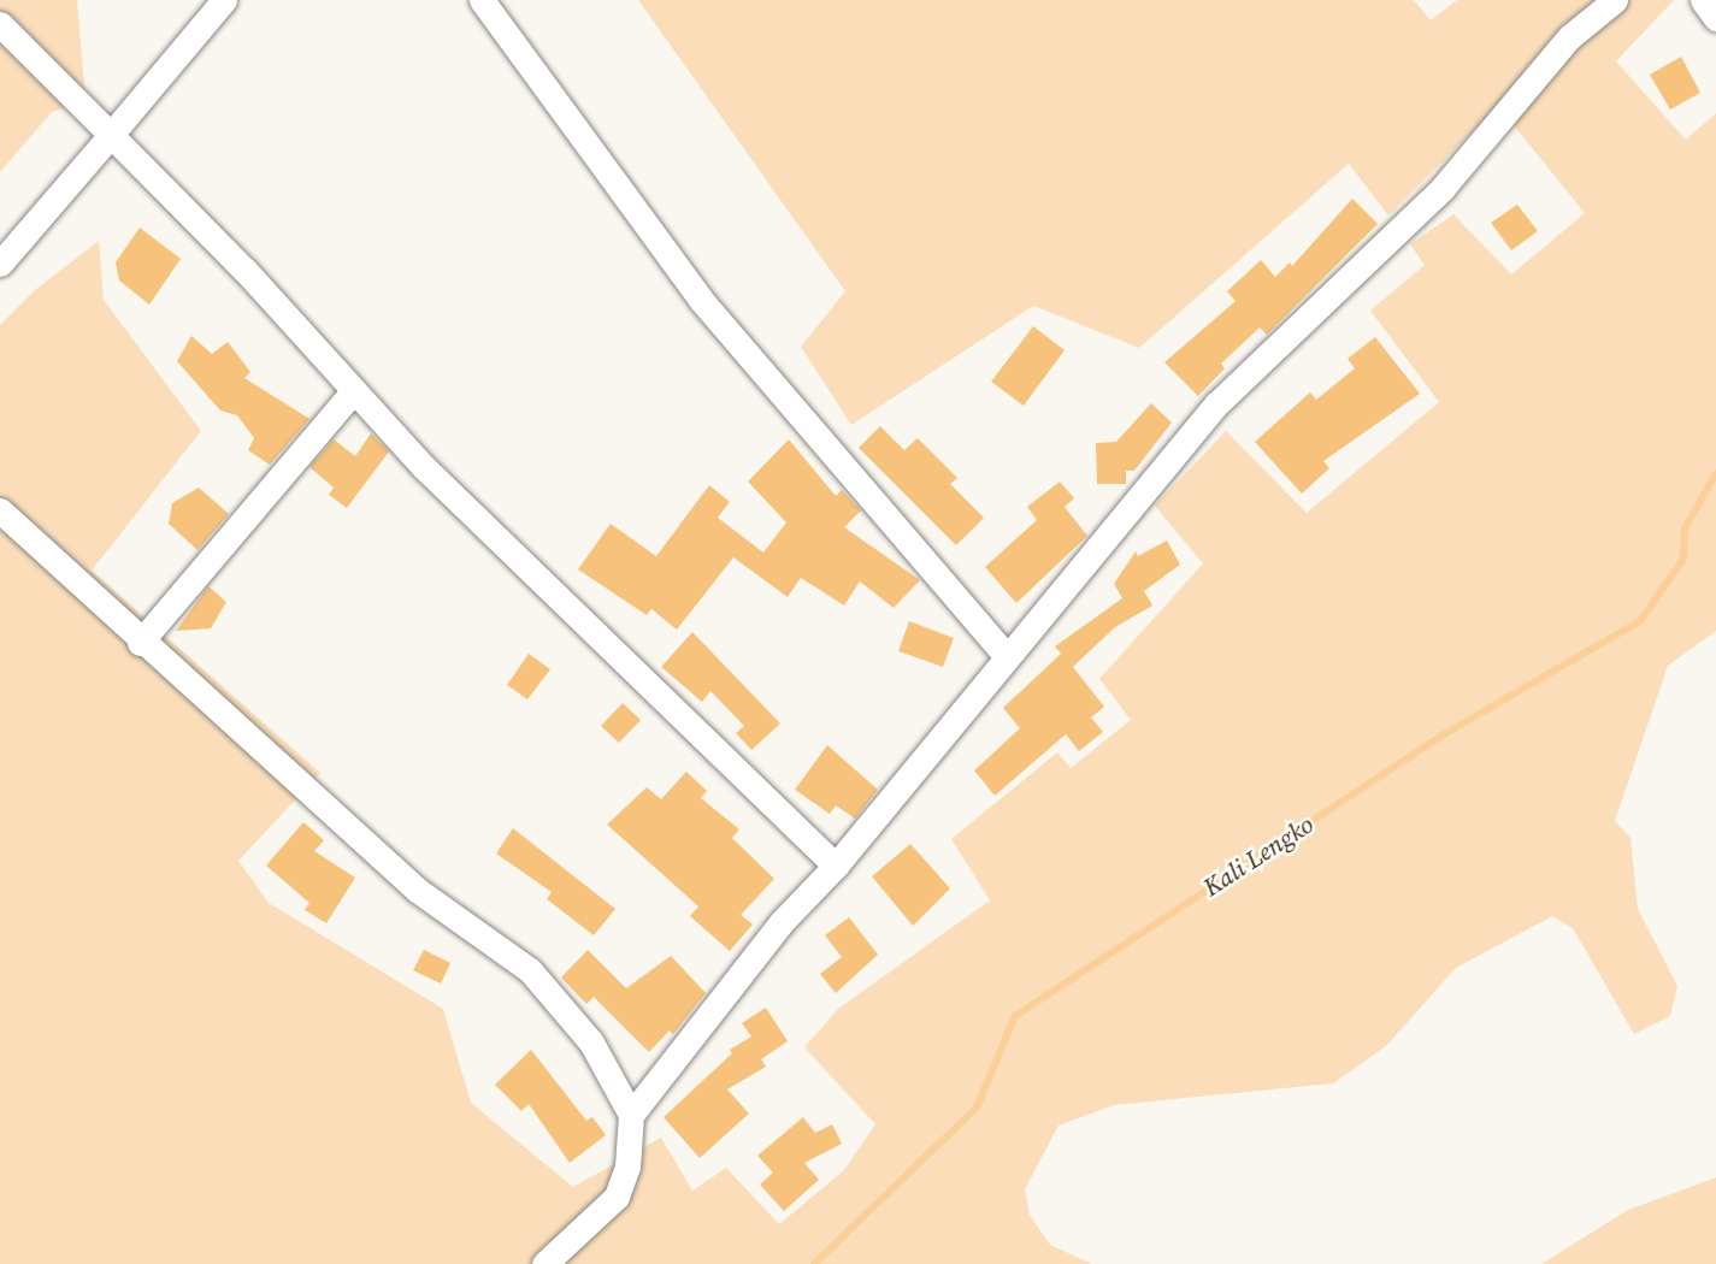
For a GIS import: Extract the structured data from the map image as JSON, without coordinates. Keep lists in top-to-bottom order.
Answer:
{
  "water": ["Kali Lengko"]
}
